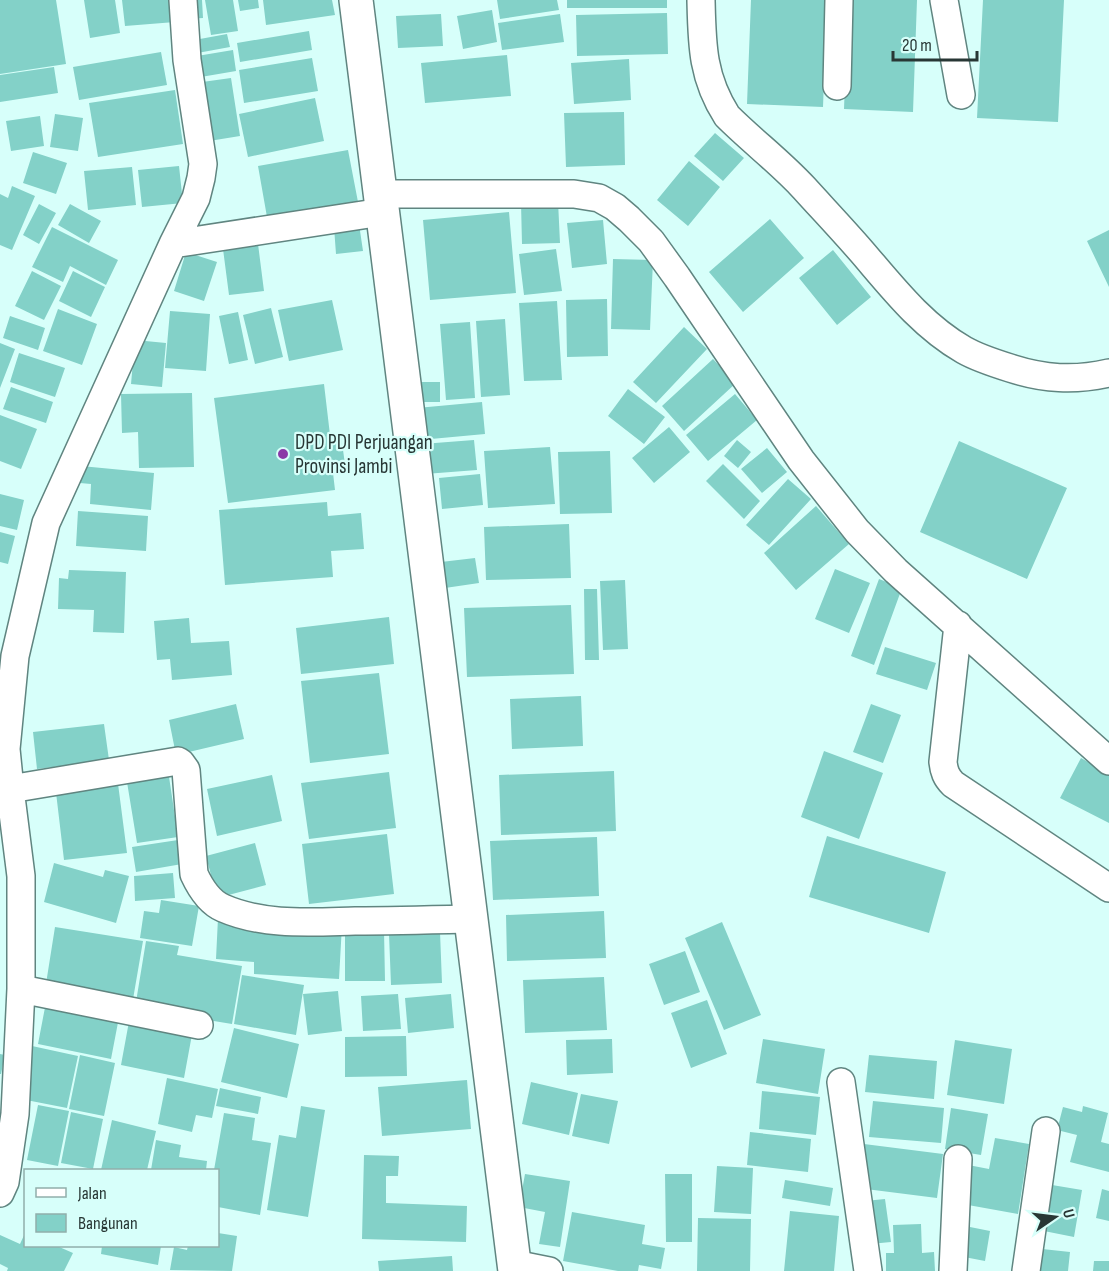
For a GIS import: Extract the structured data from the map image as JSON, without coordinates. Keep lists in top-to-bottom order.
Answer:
{
  "places": ["DPD PDI Perjuangan Provinsi Jambi"],
  "legend": ["Jalan", "Bangunan"],
  "scale_bar": "20 m",
  "north": "right"
}
